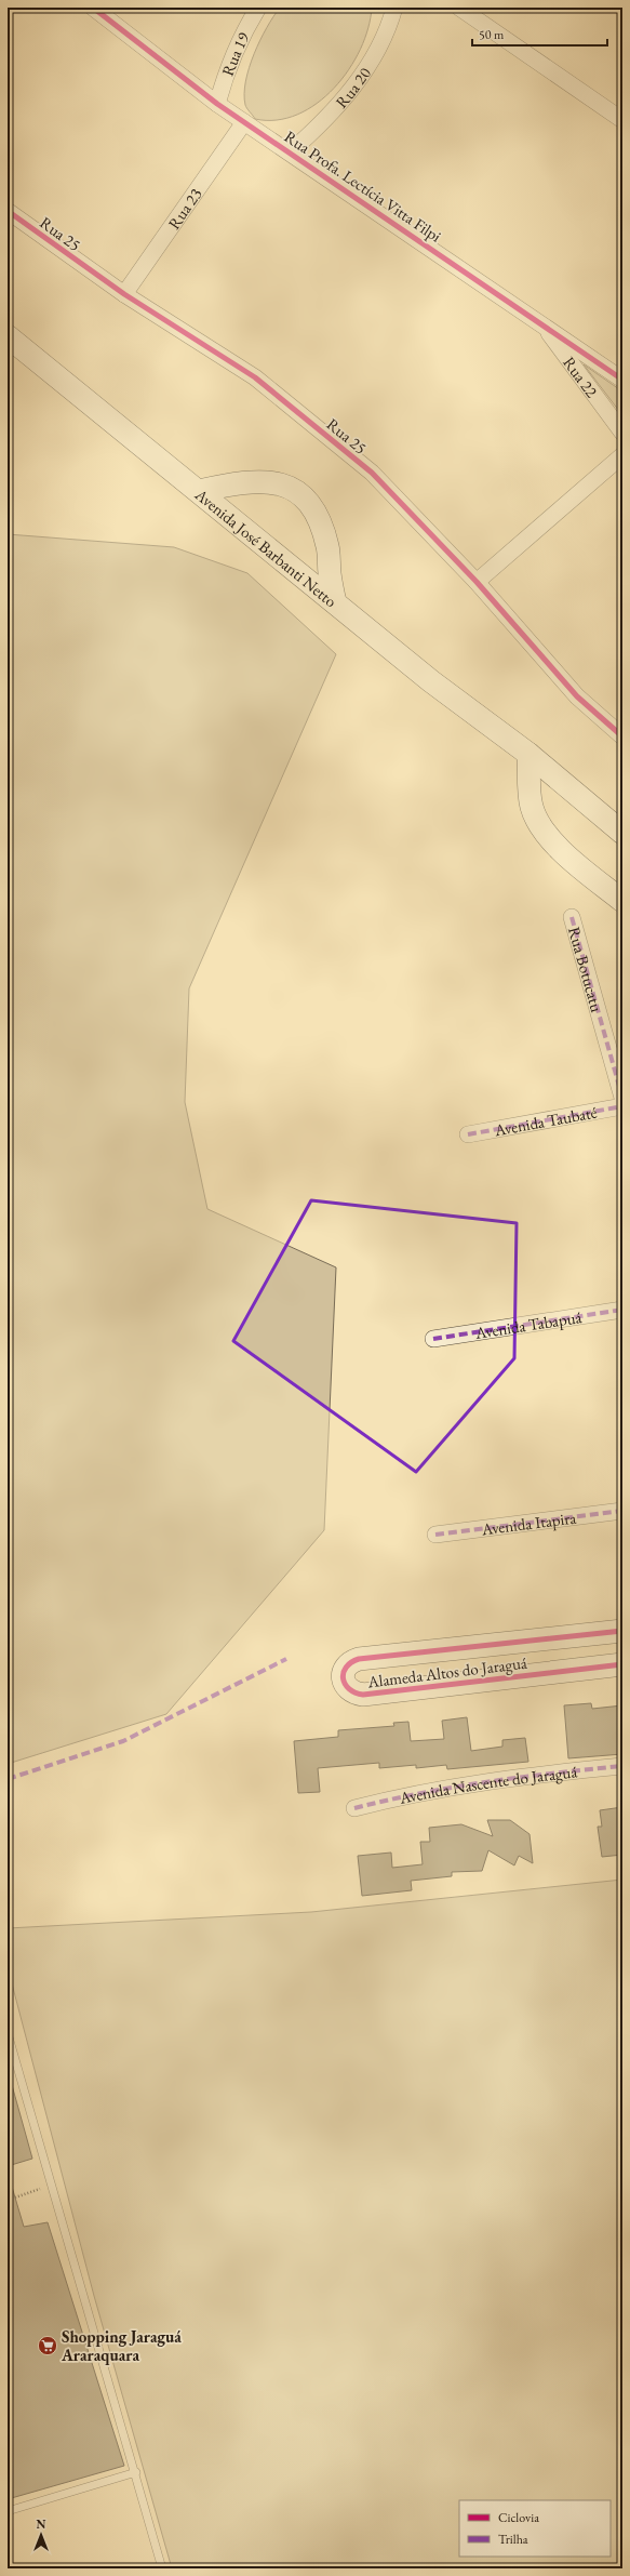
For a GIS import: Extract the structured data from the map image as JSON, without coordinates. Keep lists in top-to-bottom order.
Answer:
{
  "streets": {
    "street": [
      "Rua 19",
      "Rua 20",
      "Rua Profa. Lectícia Vitta Filpi",
      "Rua 23",
      "Rua 25",
      "Rua 22",
      "Avenida José Barbanti Netto",
      "Rua Botucatu",
      "Avenida Taubaté",
      "Avenida Tabapuá",
      "Avenida Itapira",
      "Alameda Altos do Jaraguá",
      "Avenida Nascente do Jaraguá"
    ]
  },
  "crossings": [
    ["Rua 19", "Rua Profa. Lectícia Vitta Filpi"],
    ["Rua 20", "Rua Profa. Lectícia Vitta Filpi"],
    ["Rua Profa. Lectícia Vitta Filpi", "Rua 23"],
    ["Rua Profa. Lectícia Vitta Filpi", "Rua 22"],
    ["Rua 23", "Rua 25"]
  ],
  "places": {
    "supermarket": ["Shopping Jaraguá Araraquara"]
  },
  "legend": ["Ciclovia", "Trilha"],
  "scale_bar": "50 m",
  "north": "top"
}
